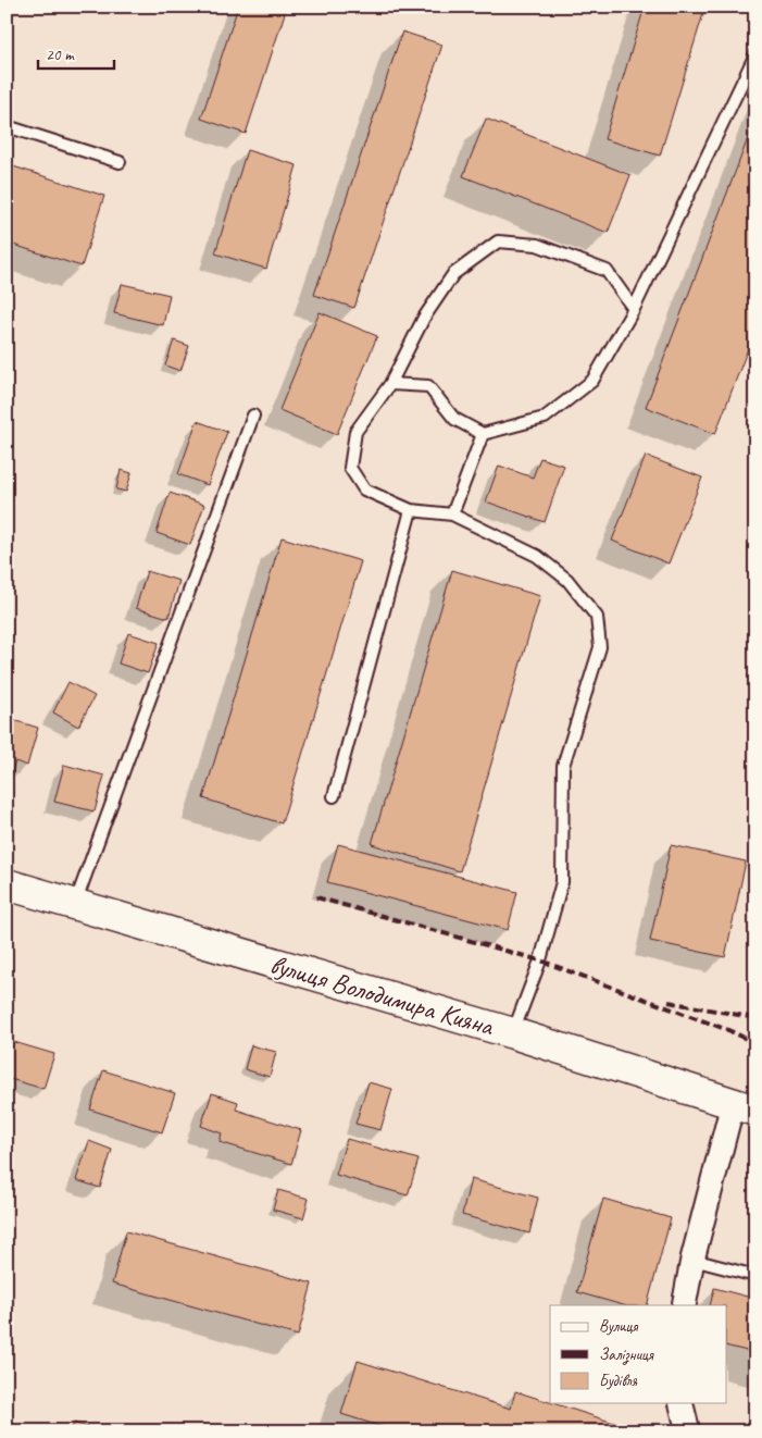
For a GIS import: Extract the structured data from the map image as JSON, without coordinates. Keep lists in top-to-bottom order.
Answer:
{
  "streets": {
    "main road": ["вулиця Володимира Кияна"]
  },
  "legend": ["Вулиця", "Залізниця", "Будівля"],
  "scale_bar": "20 m"
}
